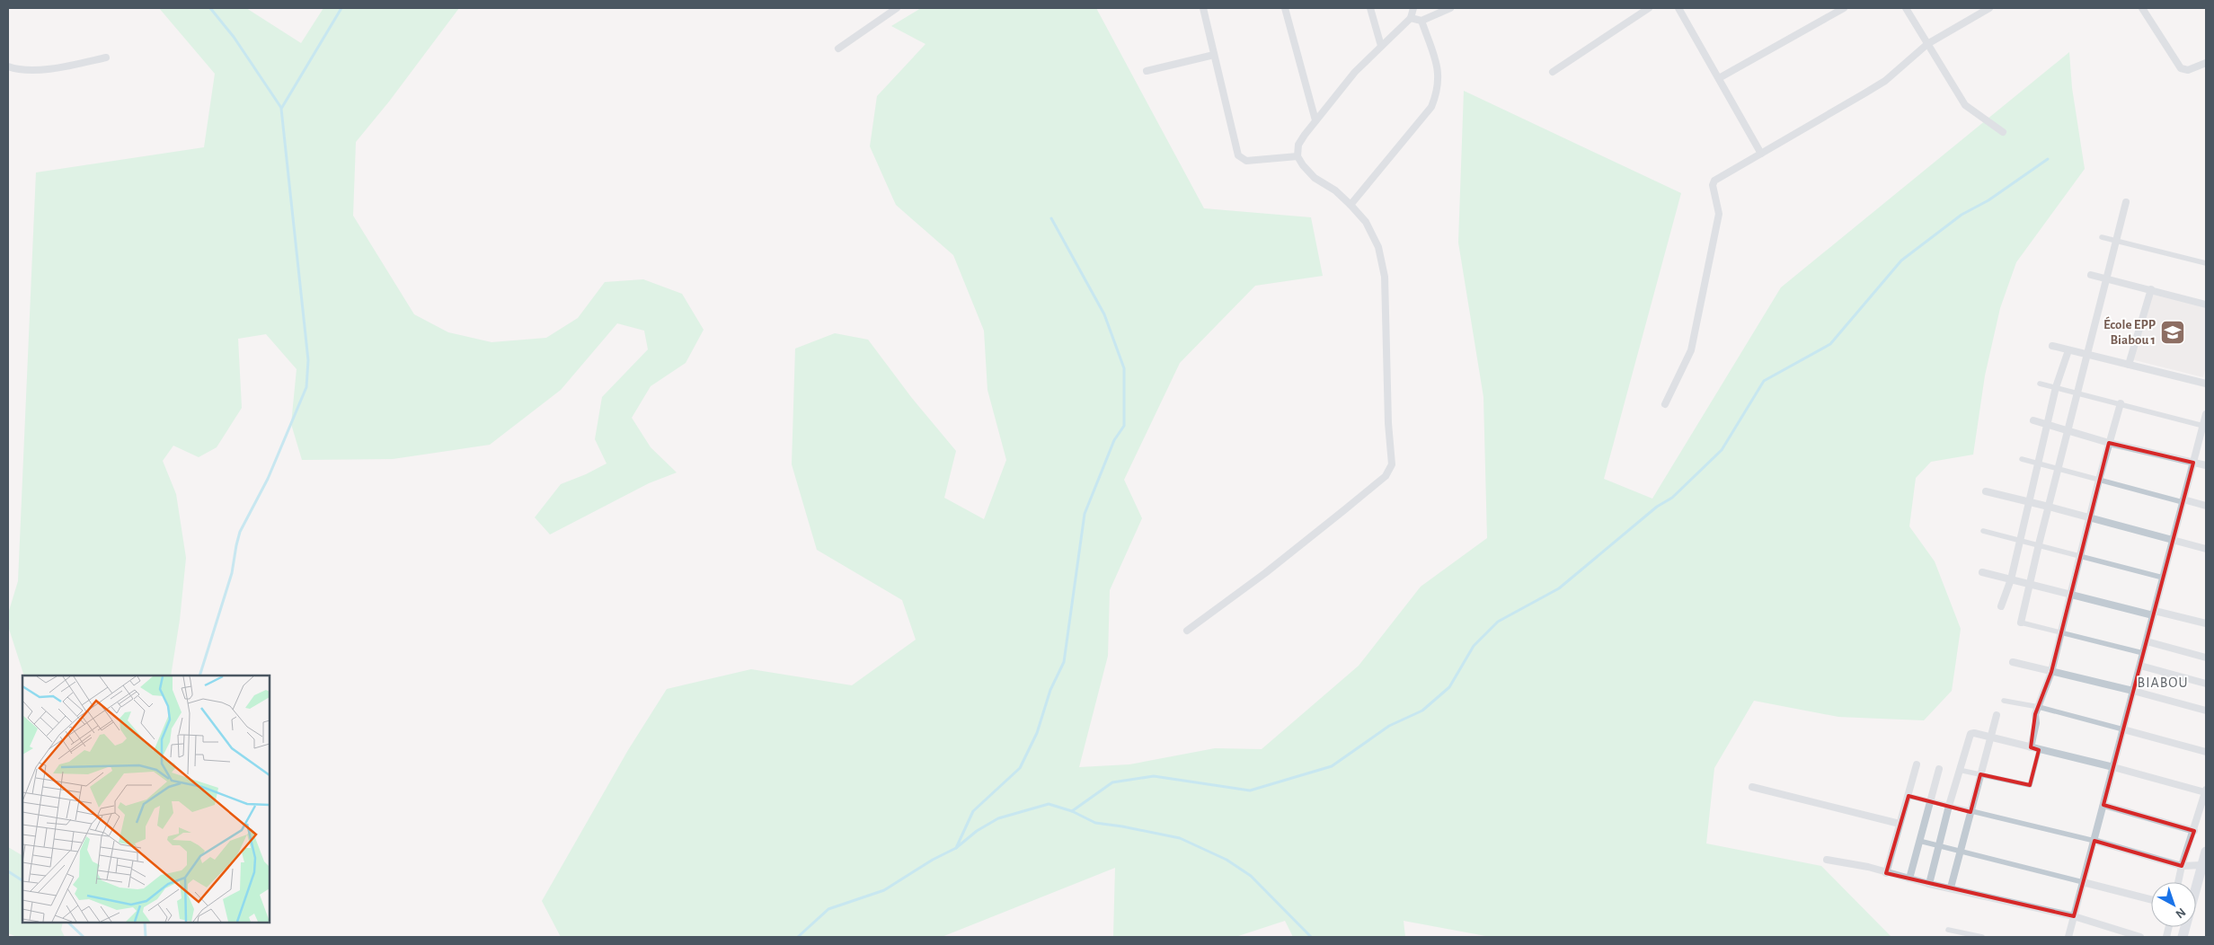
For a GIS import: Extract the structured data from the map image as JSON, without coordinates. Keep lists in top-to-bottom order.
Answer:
{
  "districts": ["BIABOU"],
  "places": {
    "school or university": ["École EPP Biabou 1"]
  },
  "north": "bottom right"
}
